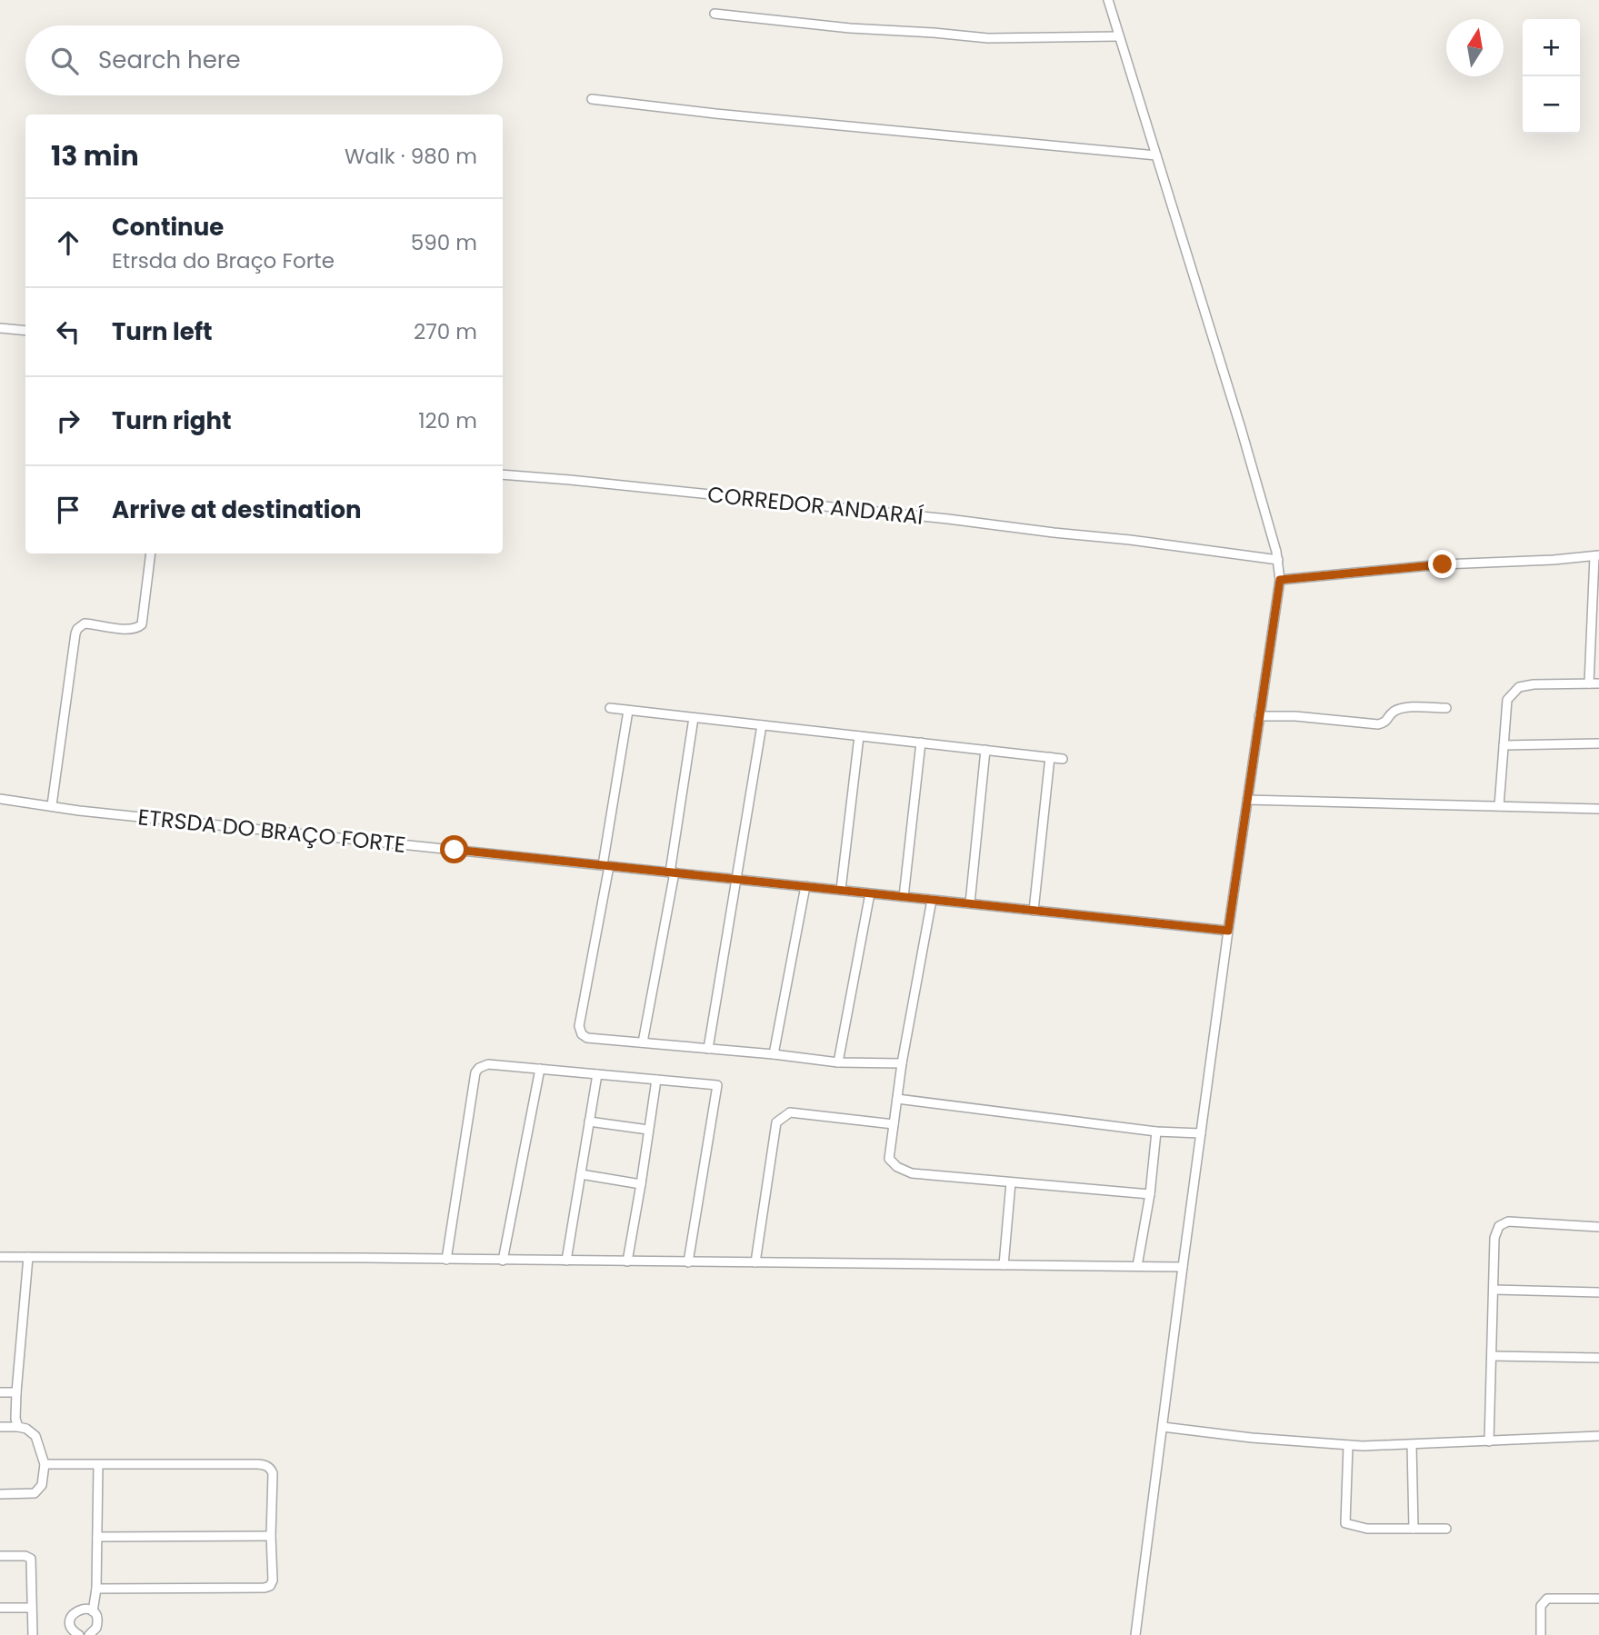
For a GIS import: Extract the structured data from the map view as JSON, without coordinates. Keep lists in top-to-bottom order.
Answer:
{
  "streets": {
    "street": ["CORREDOR ANDARAÍ", "ETRSDA DO BRAÇO FORTE"]
  },
  "north": "top",
  "page": {
    "map_buttons": ["+", "−"],
    "search": "Search here",
    "heading": ["13 min", "Walk · 980 m"],
    "list": [
      ["Continue", "Etrsda do Braço Forte", "590 m"],
      ["Turn left", "270 m"],
      ["Turn right", "120 m"],
      "Arrive at destination"
    ]
  }
}
